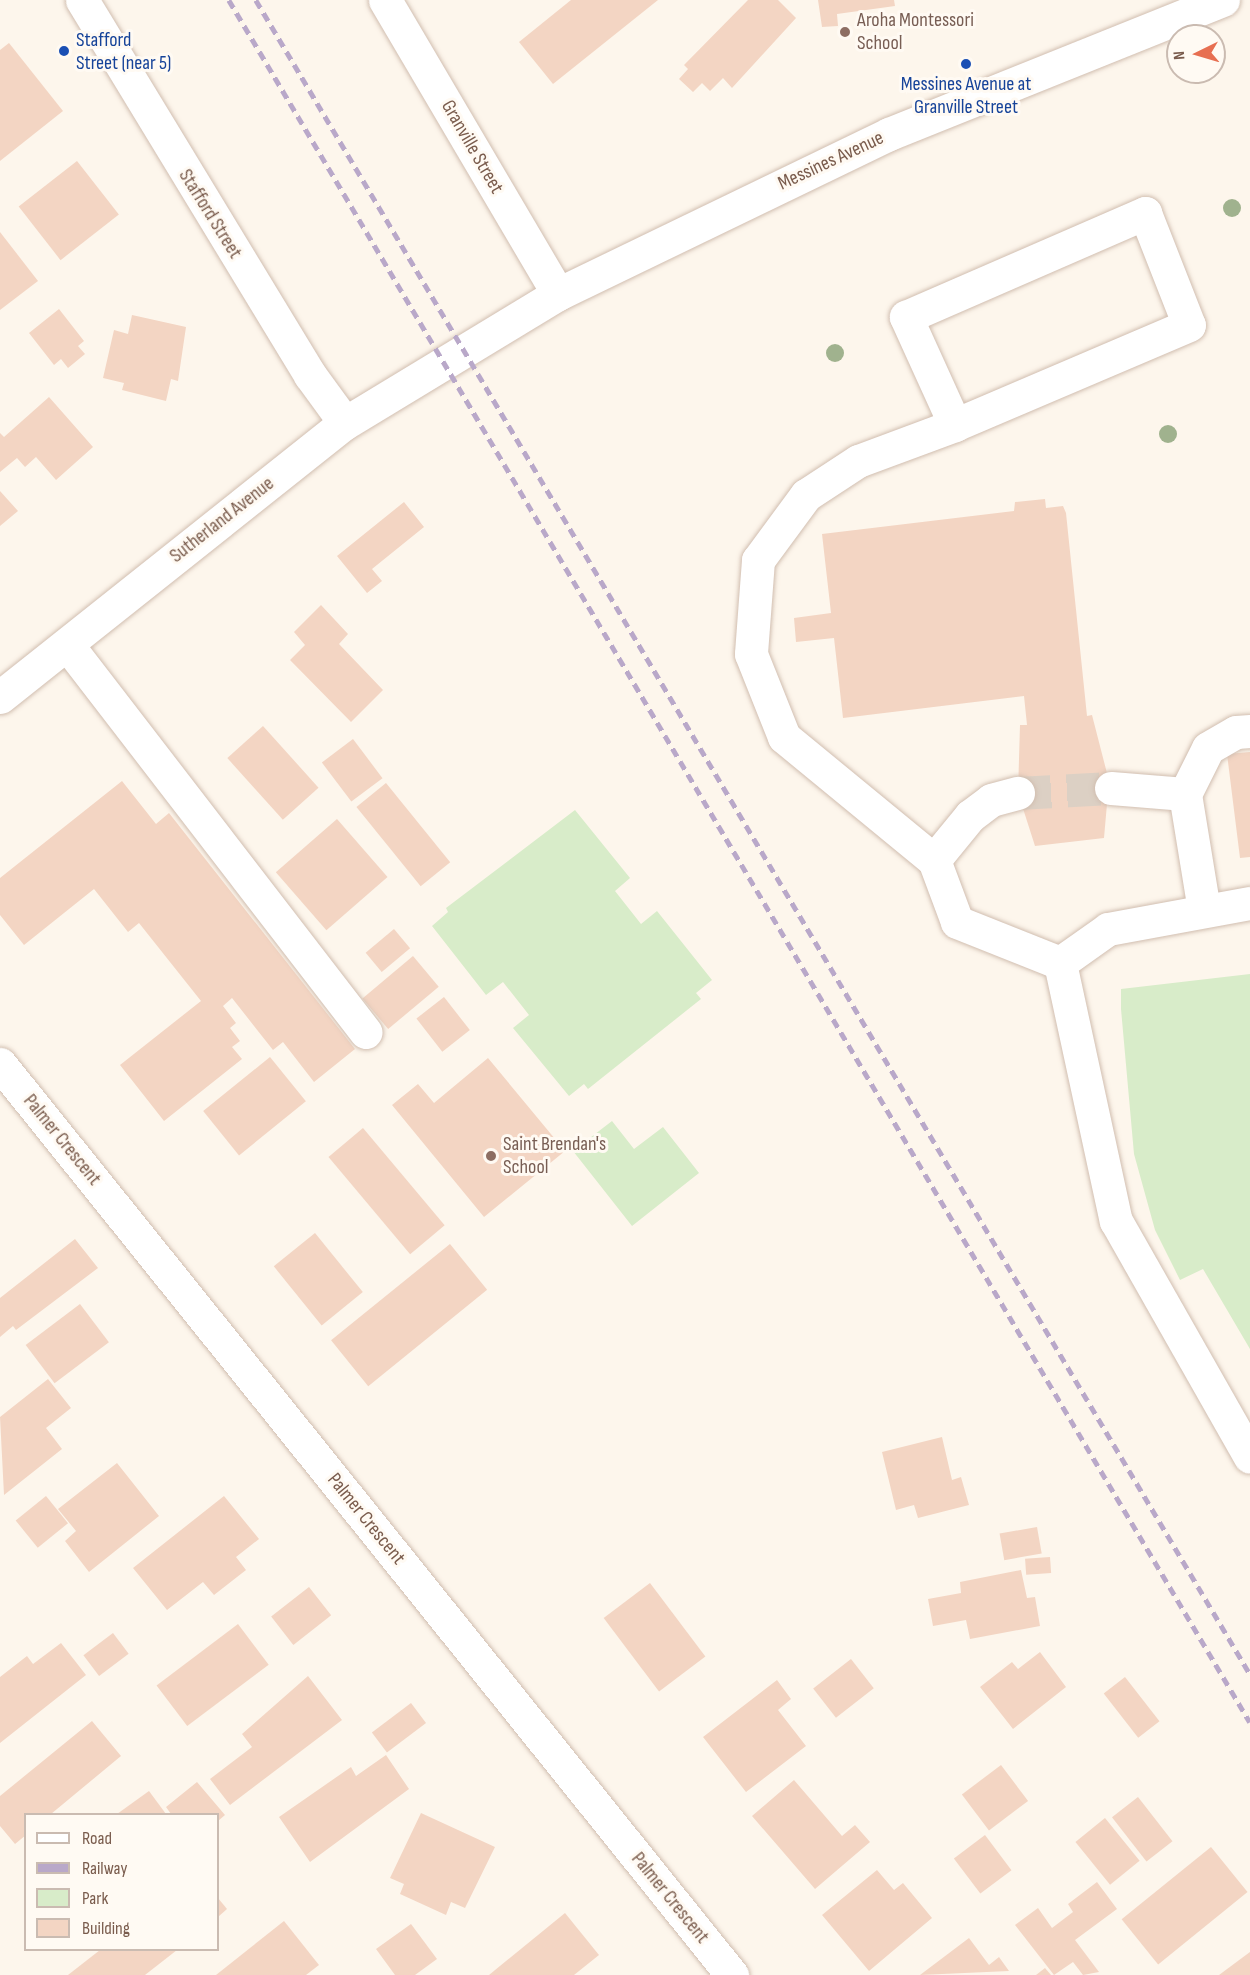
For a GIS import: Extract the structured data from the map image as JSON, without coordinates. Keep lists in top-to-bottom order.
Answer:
{
  "streets": {
    "street": [
      "Granville Street",
      "Messines Avenue",
      "Stafford Street",
      "Sutherland Avenue",
      "Palmer Crescent"
    ]
  },
  "crossings": [
    ["Granville Street", "Messines Avenue"],
    ["Messines Avenue", "Sutherland Avenue"],
    ["Stafford Street", "Sutherland Avenue"]
  ],
  "places": [
    "Aroha Montessori School",
    "Stafford Street (near 5)",
    "Messines Avenue at Granville Street",
    "Saint Brendan's School"
  ],
  "legend": [
    "Road",
    "Railway",
    "Park",
    "Building"
  ],
  "north": "left"
}
